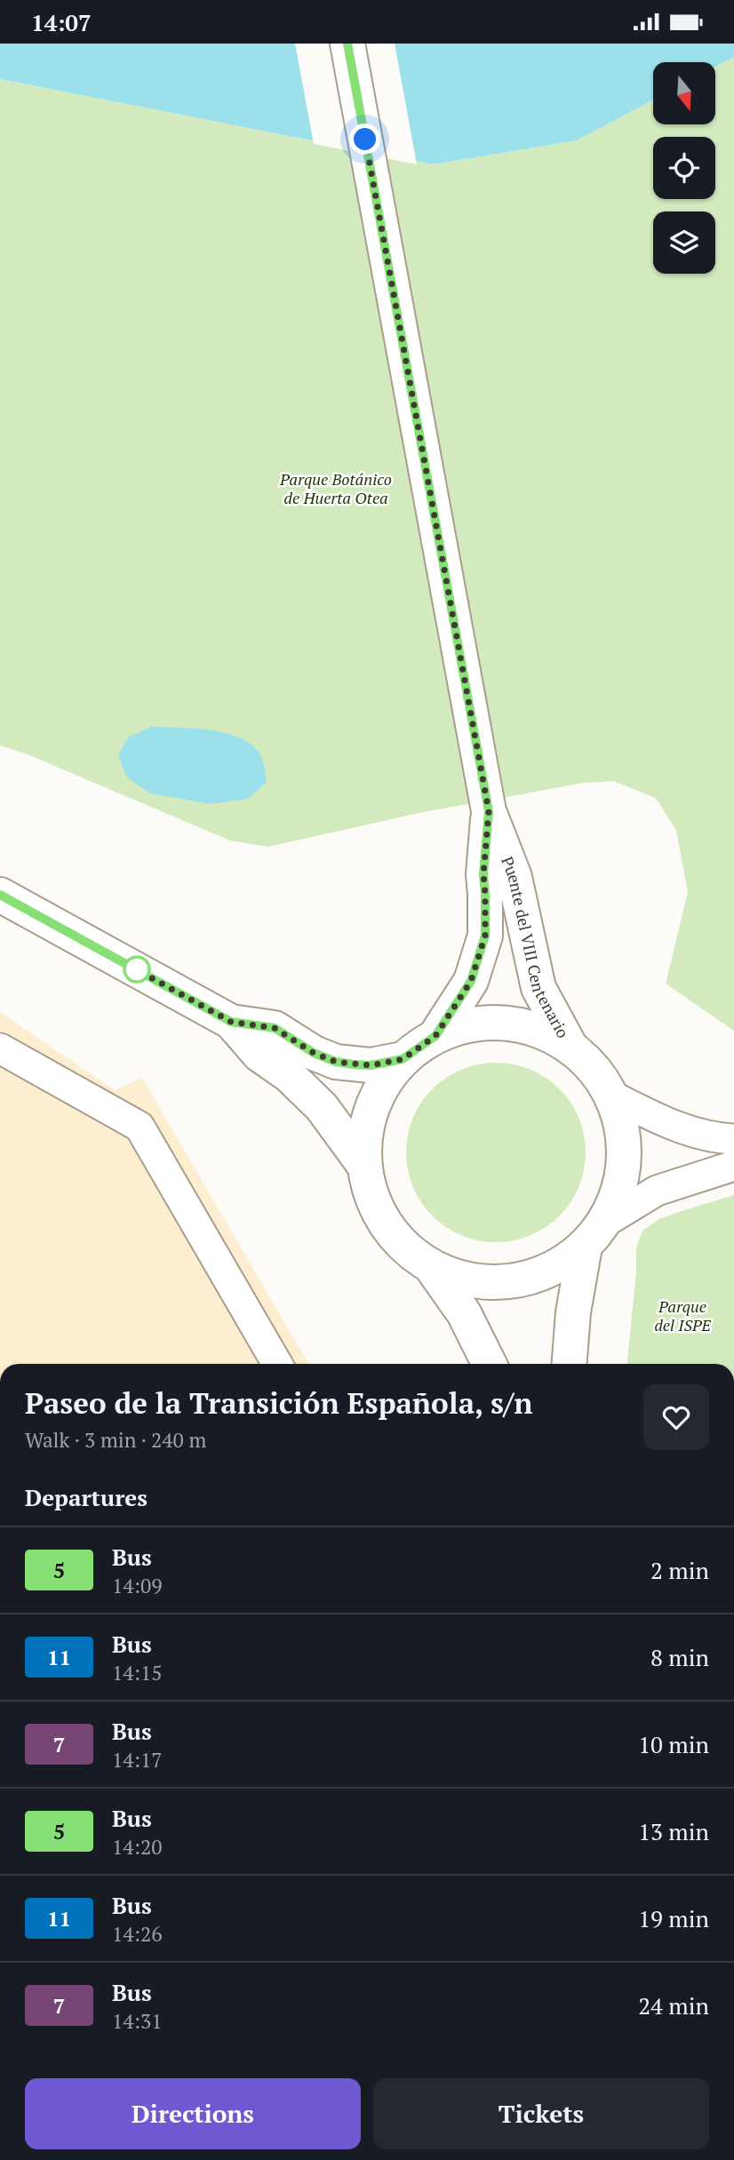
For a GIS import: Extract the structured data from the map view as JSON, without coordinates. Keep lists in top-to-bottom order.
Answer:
{
  "streets": {
    "main road": ["Puente del VIII Centenario"]
  },
  "parks": ["Parque Botánico de Huerta Otea", "Parque del ISPE"],
  "lines": ["bus line 5"],
  "north": "bottom",
  "page": {
    "status": "14:07",
    "heading": [
      ["Paseo de la Transición Española, s/n", "Walk · 3 min · 240 m"],
      "Departures"
    ],
    "list": [
      {
        "mark": "5",
        "name": "Bus",
        "note": "14:09",
        "value": "2 min"
      },
      {
        "mark": "11",
        "name": "Bus",
        "note": "14:15",
        "value": "8 min"
      },
      {
        "mark": "7",
        "name": "Bus",
        "note": "14:17",
        "value": "10 min"
      },
      {
        "mark": "5",
        "name": "Bus",
        "note": "14:20",
        "value": "13 min"
      },
      {
        "mark": "11",
        "name": "Bus",
        "note": "14:26",
        "value": "19 min"
      },
      {
        "mark": "7",
        "name": "Bus",
        "note": "14:31",
        "value": "24 min"
      }
    ],
    "buttons": ["Directions", "Tickets"]
  }
}
